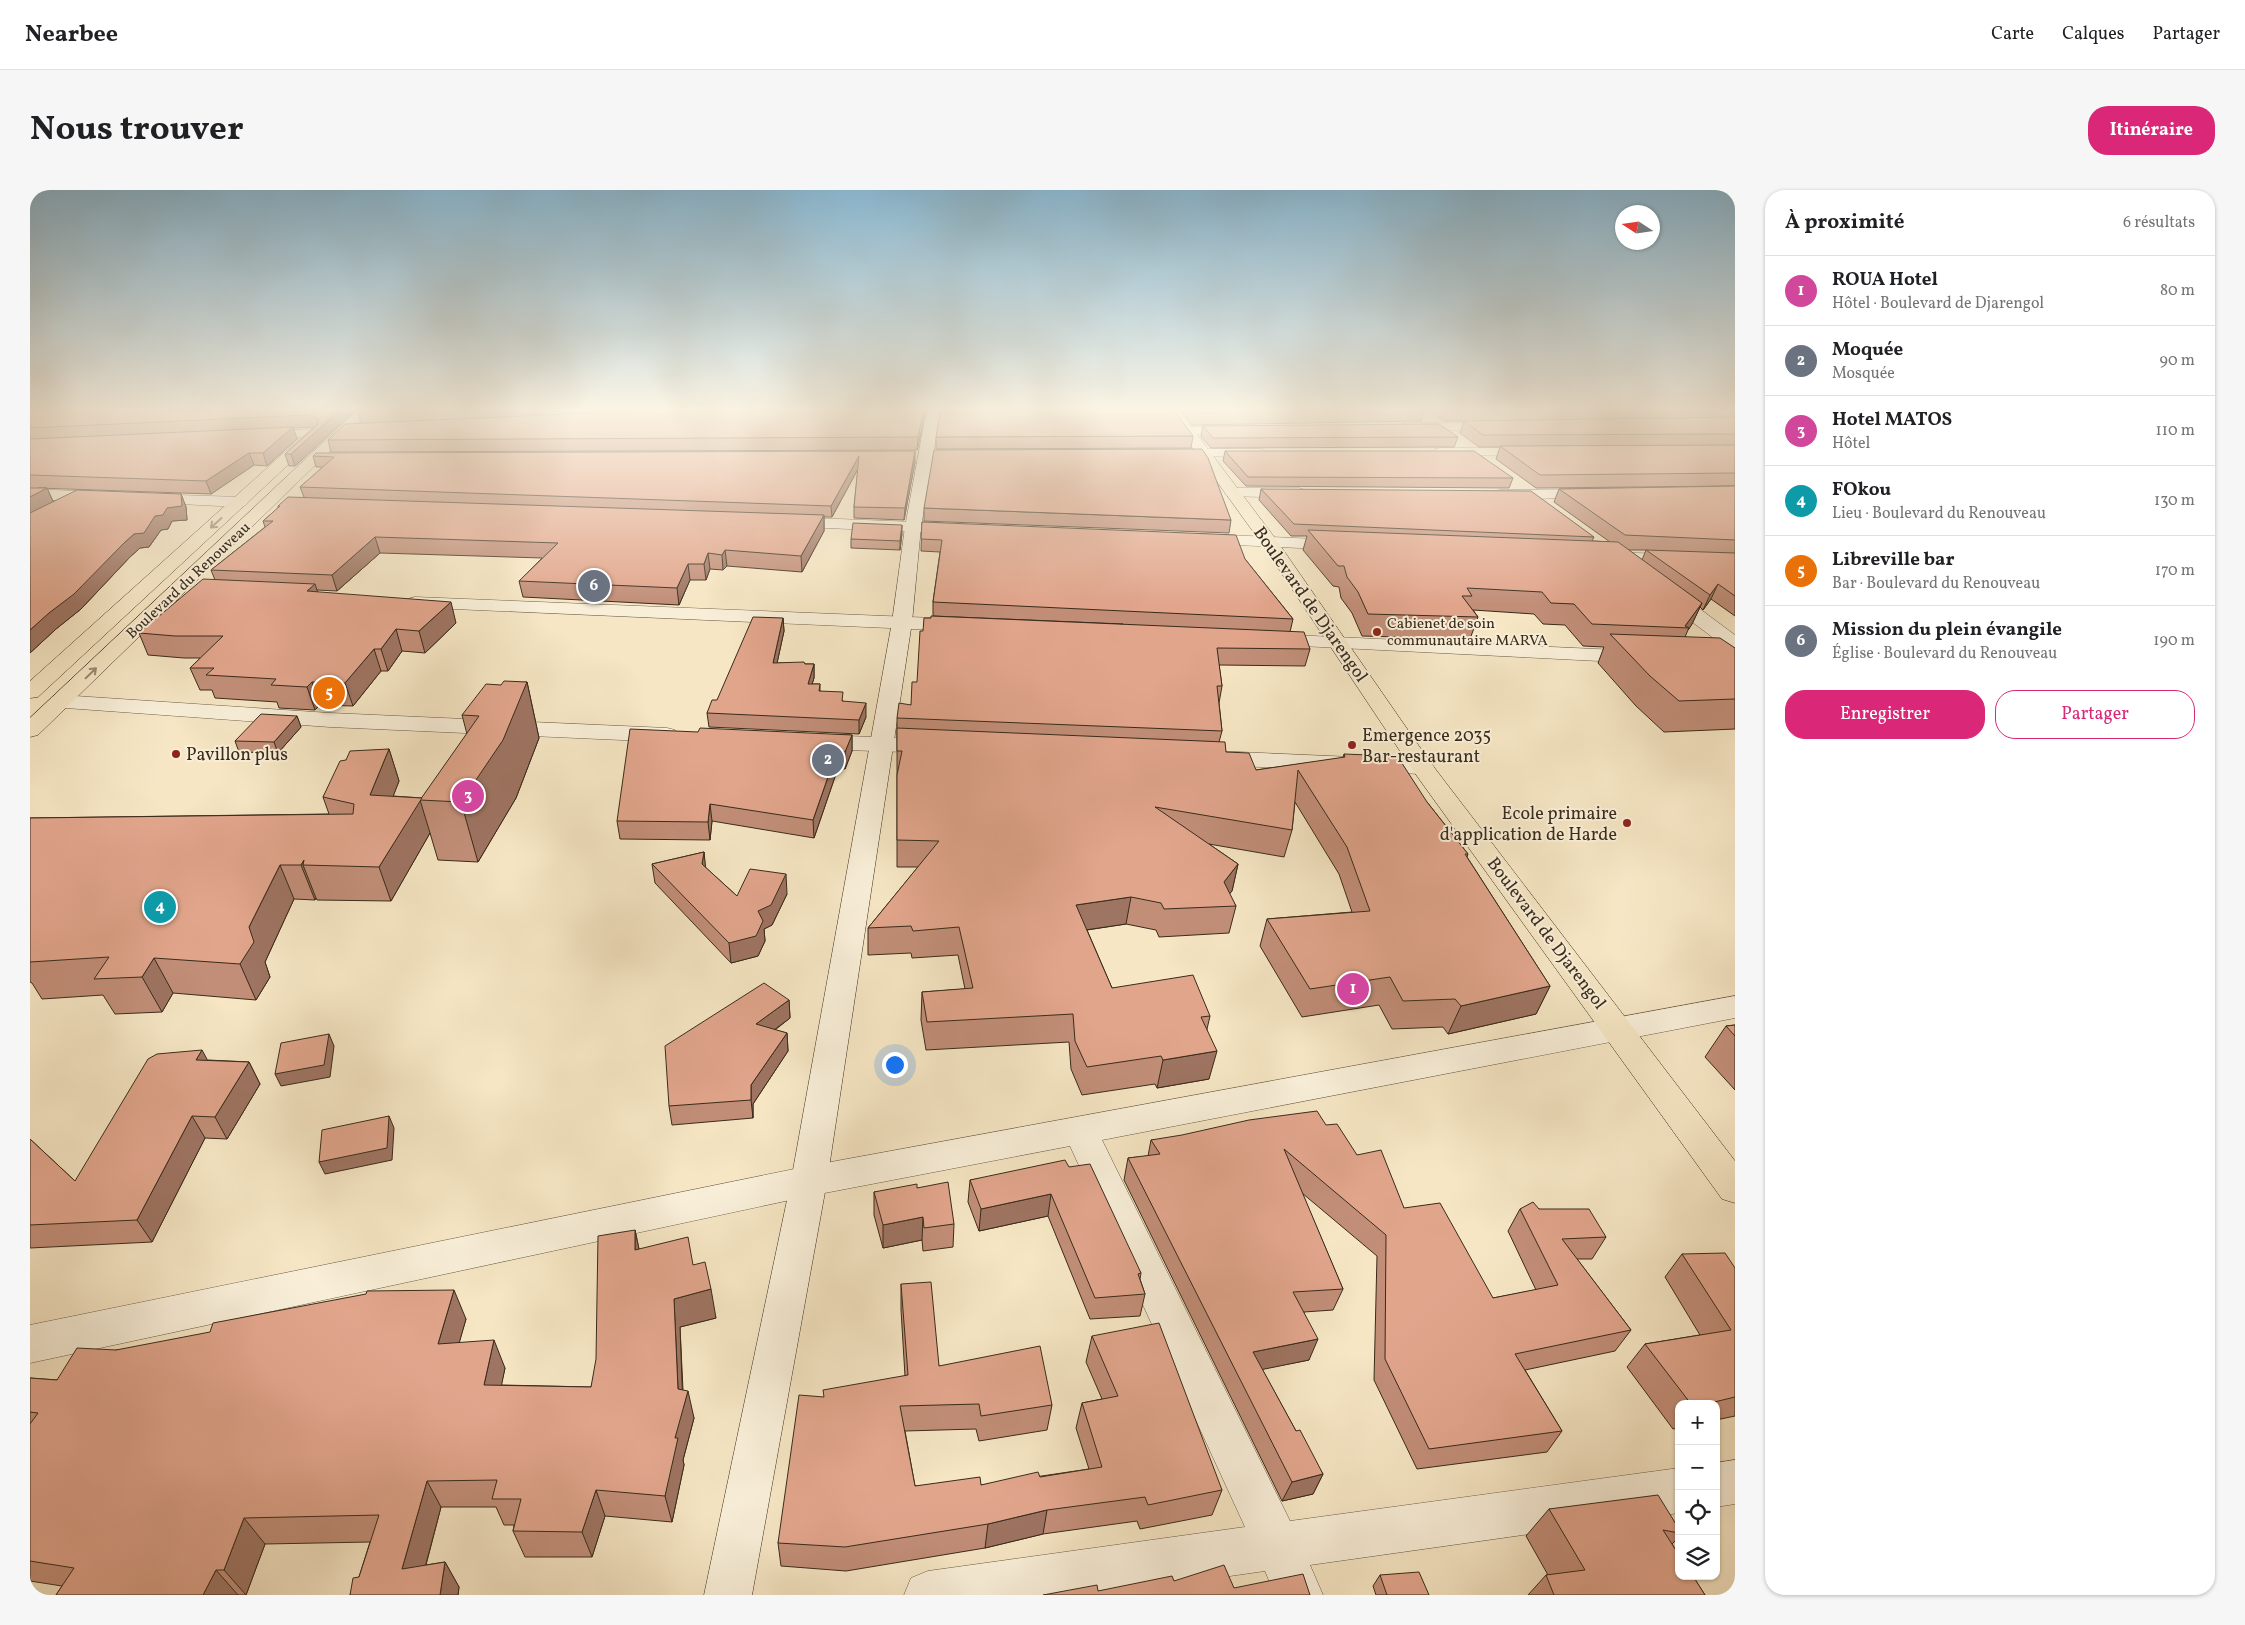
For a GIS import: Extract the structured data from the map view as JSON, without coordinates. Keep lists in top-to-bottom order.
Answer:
{
  "streets": {
    "main road": ["Boulevard du Renouveau", "Boulevard de Djarengol"]
  },
  "places": [
    "Cabienet de soin communautaire MARVA",
    "Emergence 2035 Bar-restaurant",
    "Pavillon plus",
    "Ecole primaire d'application de Harde"
  ],
  "north": "left",
  "page": {
    "header": "Nearbee",
    "nav": ["Carte", "Calques", "Partager"],
    "title": "Nous trouver",
    "buttons": [
      "Itinéraire",
      ["Enregistrer", "Partager"]
    ],
    "heading": ["À proximité", "6 résultats"],
    "list": [
      {
        "mark": "1",
        "name": "ROUA Hotel",
        "note": "Hôtel · Boulevard de Djarengol",
        "value": "80 m"
      },
      {
        "mark": "2",
        "name": "Moquée",
        "note": "Mosquée",
        "value": "90 m"
      },
      {
        "mark": "3",
        "name": "Hotel MATOS",
        "note": "Hôtel",
        "value": "110 m"
      },
      {
        "mark": "4",
        "name": "FOkou",
        "note": "Lieu · Boulevard du Renouveau",
        "value": "130 m"
      },
      {
        "mark": "5",
        "name": "Libreville bar",
        "note": "Bar · Boulevard du Renouveau",
        "value": "170 m"
      },
      {
        "mark": "6",
        "name": "Mission du plein évangile",
        "note": "Église · Boulevard du Renouveau",
        "value": "190 m"
      }
    ],
    "pins": [
      "6",
      "5",
      "2",
      "3",
      "4",
      "1"
    ],
    "map_buttons": ["+", "−"]
  }
}
